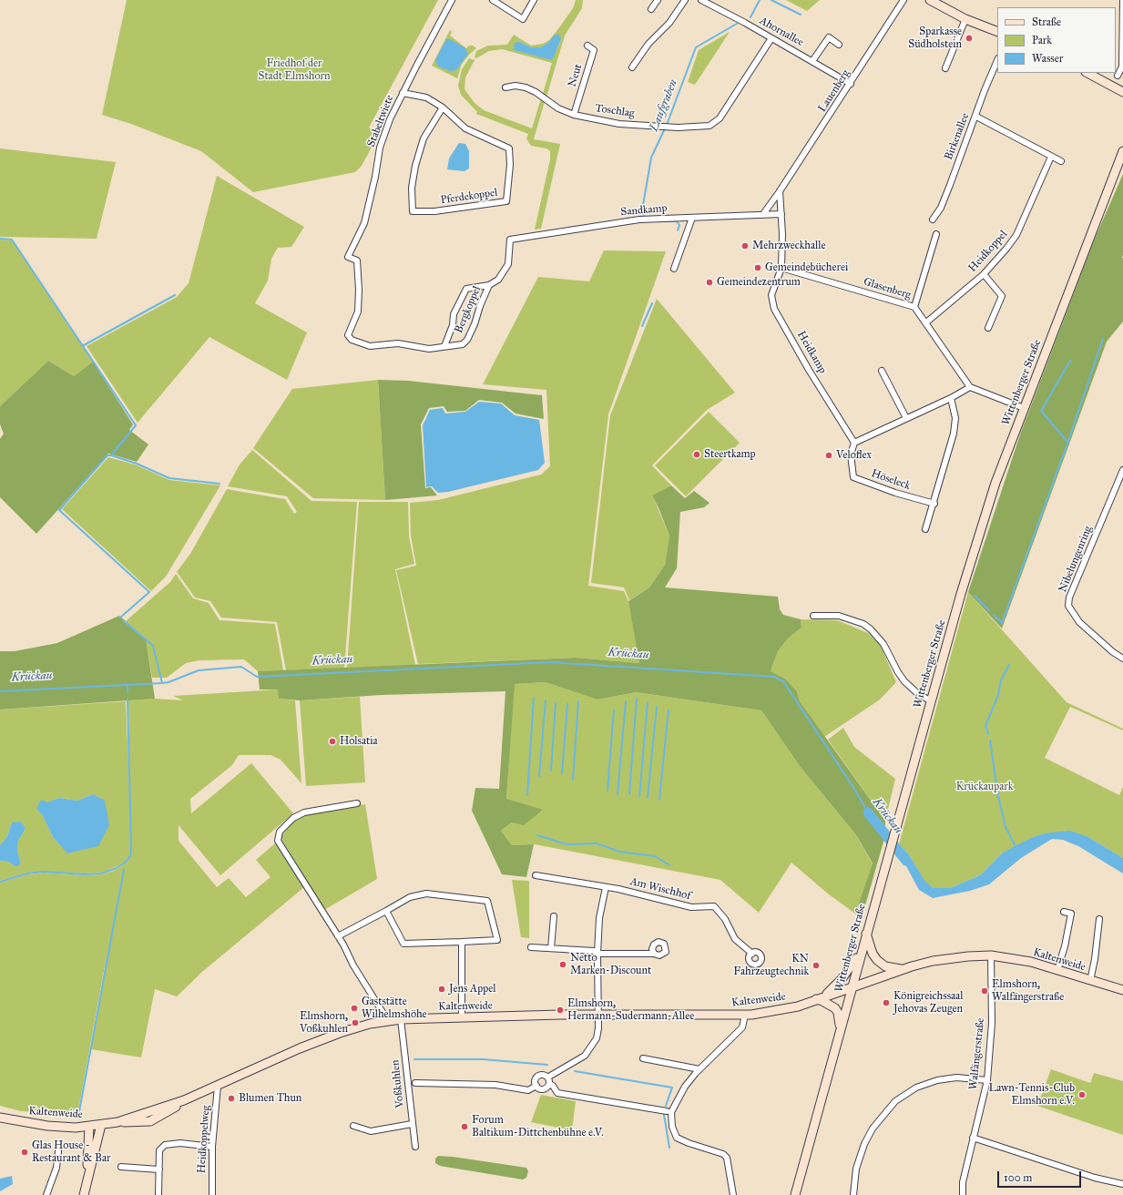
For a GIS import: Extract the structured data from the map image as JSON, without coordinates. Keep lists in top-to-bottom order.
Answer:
{
  "streets": {
    "main road": ["Wittenberger Straße", "Kaltenweide"],
    "street": [
      "Ahornallee",
      "Neut",
      "Lauenberg",
      "Toschlag",
      "Stabeltwiete",
      "Birkenallee",
      "Pferdekoppel",
      "Sandkamp",
      "Heidkoppel",
      "Glasenberg",
      "Bergkoppel",
      "Heidkamp",
      "Höseleck",
      "Nibelungenring",
      "Am Wischhof",
      "Walfängerstraße",
      "Voßkuhlen",
      "Heidkoppelweg"
    ]
  },
  "crossings": [
    ["Ahornallee", "Lauenberg"],
    ["Ahornallee", "Toschlag"],
    ["Neut", "Toschlag"],
    ["Lauenberg", "Sandkamp"],
    ["Stabeltwiete", "Pferdekoppel"],
    ["Stabeltwiete", "Bergkoppel"],
    ["Sandkamp", "Bergkoppel"],
    ["Heidkoppel", "Glasenberg"],
    ["Glasenberg", "Heidkamp"],
    ["Heidkamp", "Höseleck"],
    ["Wittenberger Straße", "Kaltenweide"],
    ["Kaltenweide", "Walfängerstraße"],
    ["Kaltenweide", "Voßkuhlen"],
    ["Kaltenweide", "Heidkoppelweg"]
  ],
  "water": ["Laufgraben", "Krückau"],
  "parks": ["Friedhof der Stadt Elmshorn", "Krückaupark"],
  "places": [
    "Sparkasse Südholstein",
    "Mehrzweckhalle",
    "Gemeindebücherei",
    "Gemeindezentrum",
    "Steertkamp",
    "Veloflex",
    "Holsatia",
    "Netto Marken-Discount",
    "KN Fahrzeugtechnik",
    "Jens Appel",
    "Elmshorn, Walfängerstraße",
    "Königreichssaal Jehovas Zeugen",
    "Gaststätte Wilhelmshöhe",
    "Elmshorn, Hermann-Sudermann-Allee",
    "Elmshorn, Voßkuhlen",
    "Lawn-Tennis-Club Elmshorn e.V.",
    "Blumen Thun",
    "Forum Baltikum-Dittchenbühne e.V.",
    "Glas House - Restaurant & Bar"
  ],
  "legend": ["Straße", "Park", "Wasser"],
  "scale_bar": "100 m"
}
